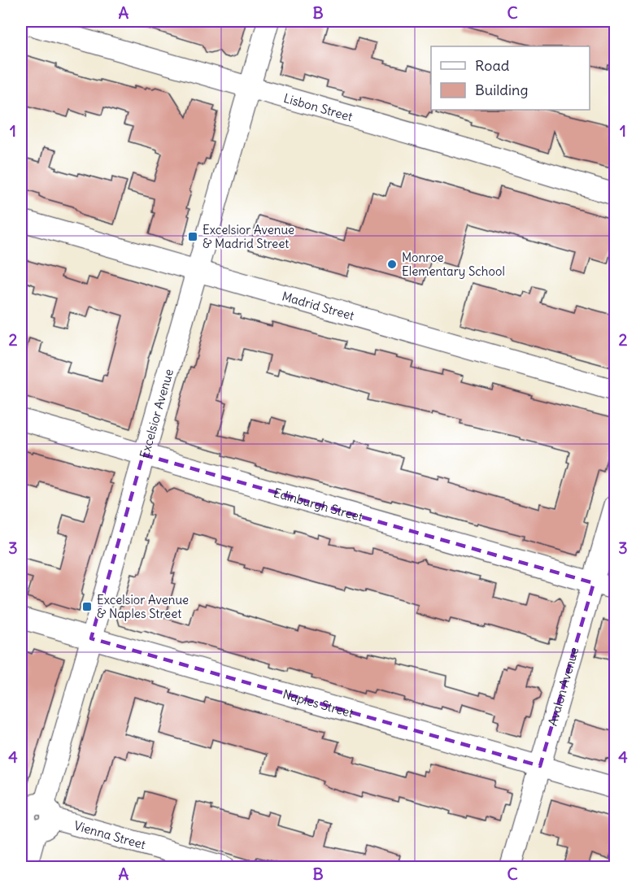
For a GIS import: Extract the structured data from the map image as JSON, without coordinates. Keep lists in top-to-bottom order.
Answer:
{
  "streets": {
    "street": [
      "Lisbon Street",
      "Madrid Street",
      "Excelsior Avenue",
      "Edinburgh Street",
      "Avalon Avenue",
      "Naples Street",
      "Vienna Street"
    ]
  },
  "crossings": [
    ["Lisbon Street", "Excelsior Avenue"],
    ["Madrid Street", "Excelsior Avenue"],
    ["Excelsior Avenue", "Edinburgh Street"],
    ["Excelsior Avenue", "Naples Street"],
    ["Excelsior Avenue", "Vienna Street"],
    ["Edinburgh Street", "Avalon Avenue"],
    ["Avalon Avenue", "Naples Street"]
  ],
  "places": {
    "transit": ["Excelsior Avenue & Madrid Street", "Excelsior Avenue & Naples Street"],
    "other": ["Monroe Elementary School"]
  },
  "legend": ["Road", "Building"],
  "grid": {
    "columns": ["A", "B", "C"],
    "rows": [
      "1",
      "2",
      "3",
      "4"
    ]
  }
}
